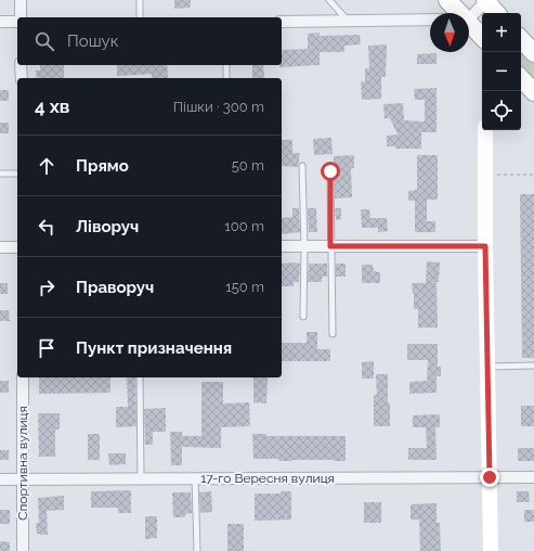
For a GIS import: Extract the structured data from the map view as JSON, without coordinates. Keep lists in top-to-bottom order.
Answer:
{
  "streets": {
    "street": ["Спортивна вулиця", "17-го Вересня вулиця"]
  },
  "crossings": [
    ["Спортивна вулиця", "17-го Вересня вулиця"]
  ],
  "north": "bottom",
  "page": {
    "map_buttons": ["+", "−"],
    "search": "Пошук",
    "heading": ["4 хв", "Пішки · 300 m"],
    "list": [
      ["Прямо", "50 m"],
      ["Ліворуч", "100 m"],
      ["Праворуч", "150 m"],
      "Пункт призначення"
    ]
  }
}
